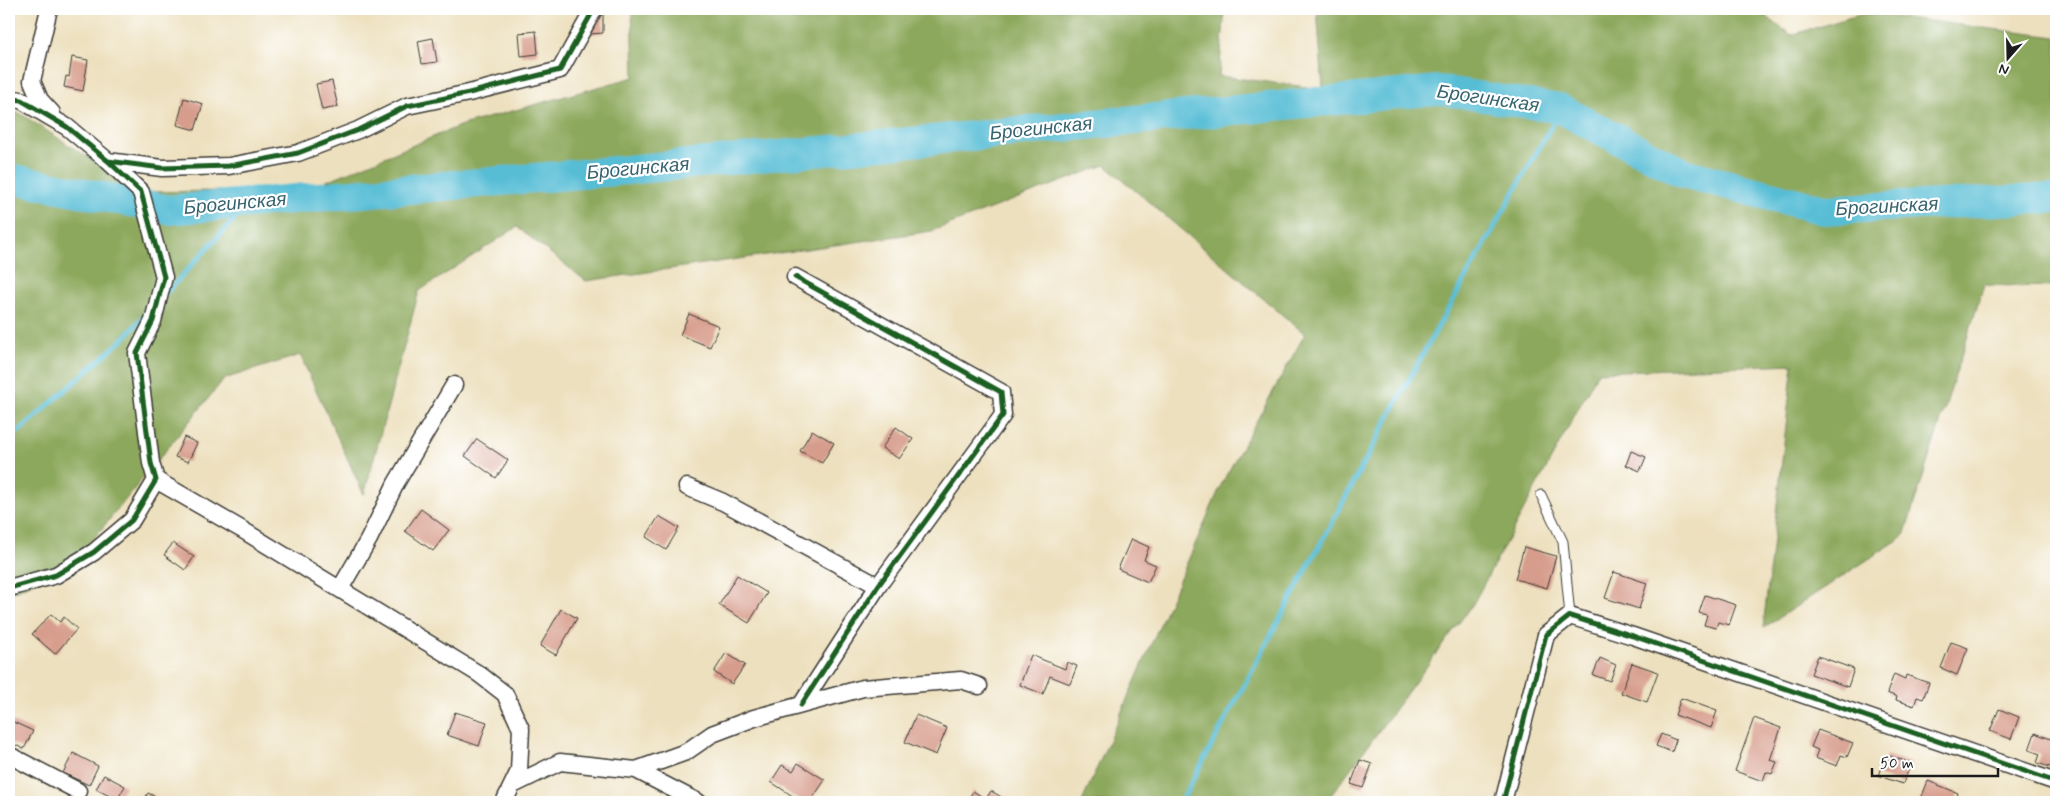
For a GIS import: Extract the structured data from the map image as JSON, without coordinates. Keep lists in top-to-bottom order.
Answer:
{
  "water": ["Брогинская"],
  "scale_bar": "50 m",
  "north": "bottom"
}
